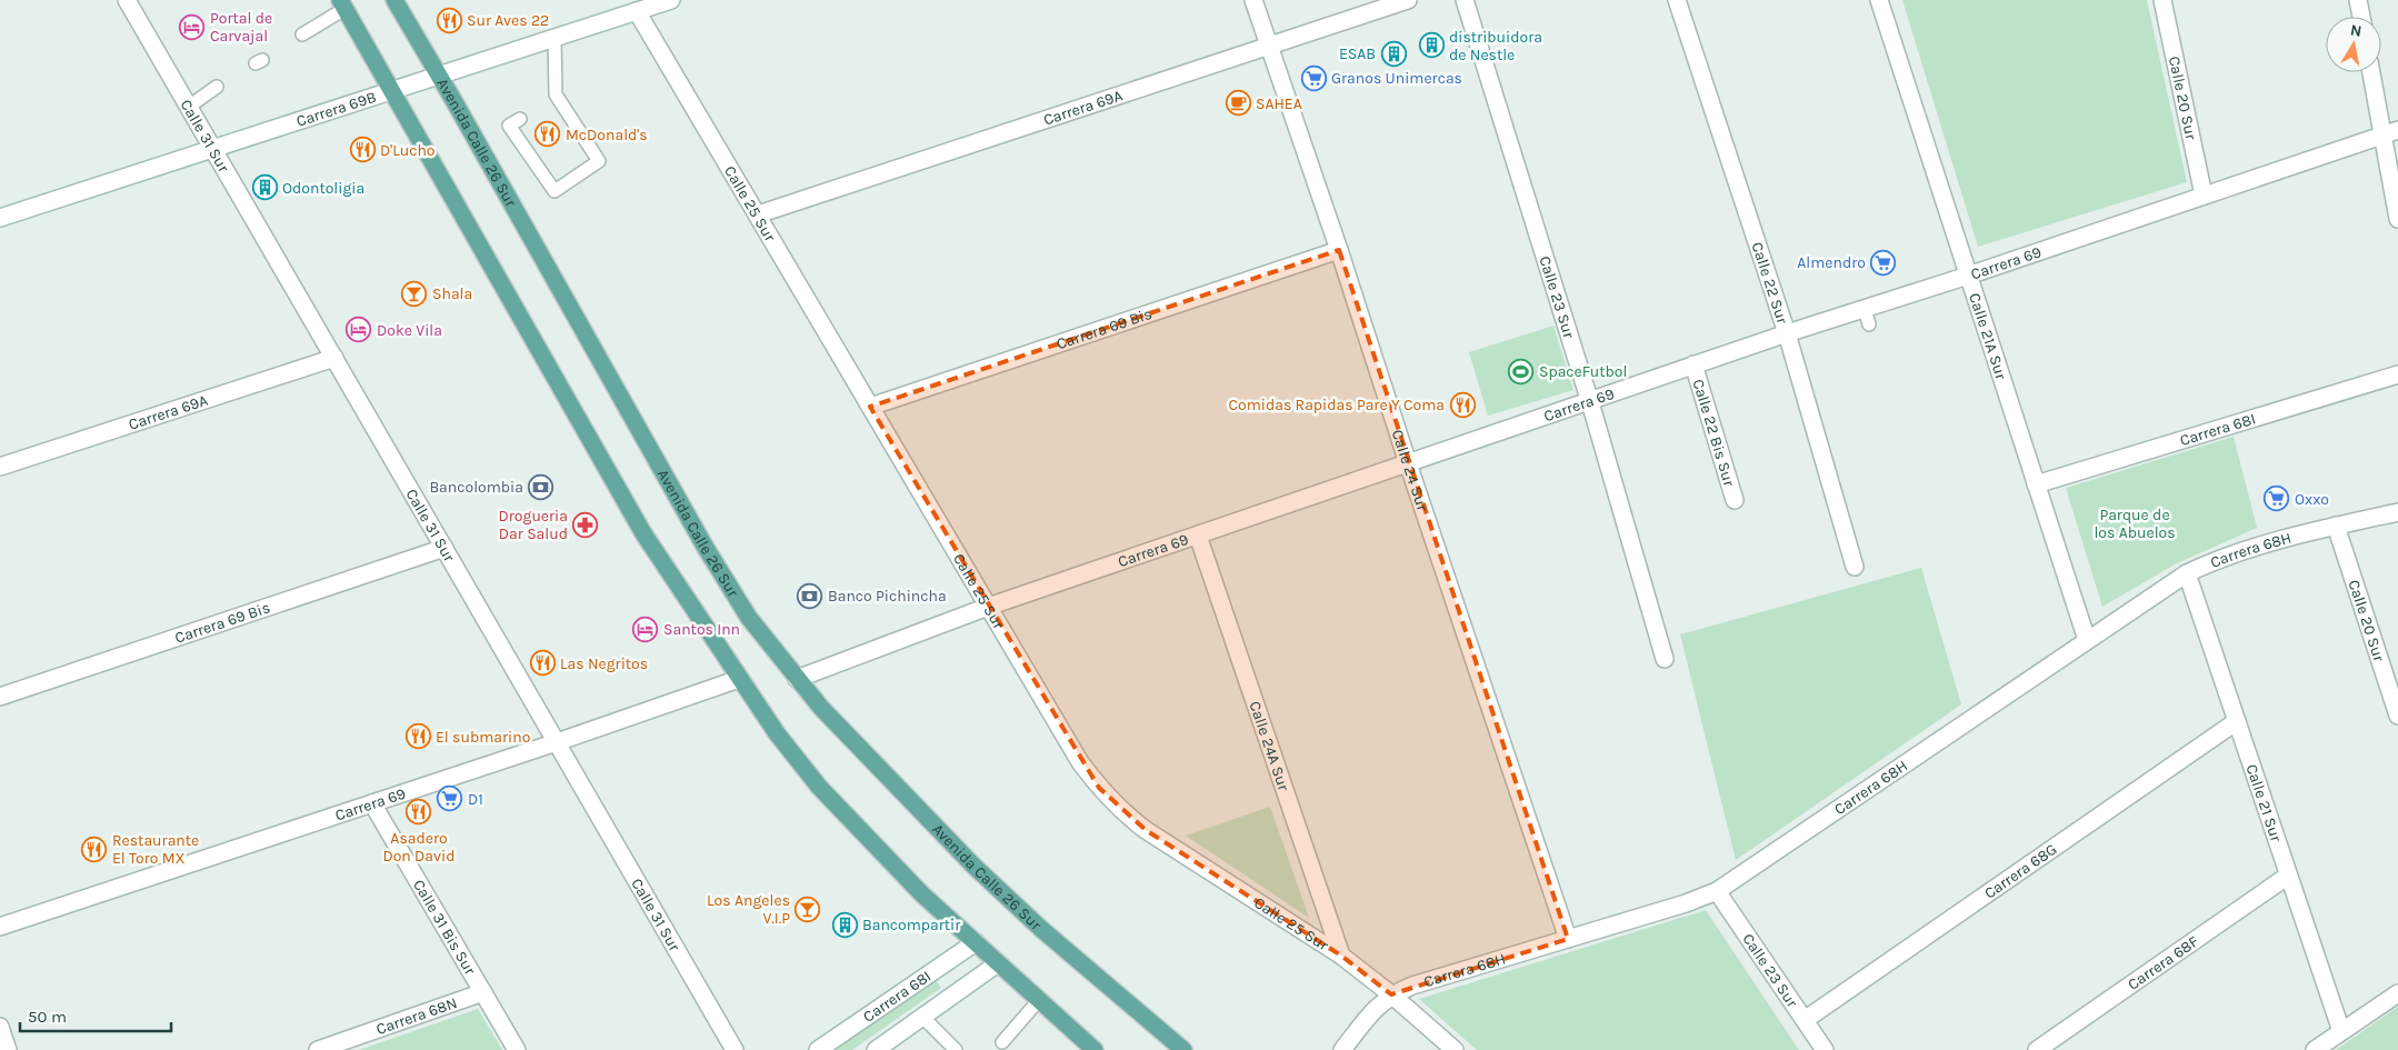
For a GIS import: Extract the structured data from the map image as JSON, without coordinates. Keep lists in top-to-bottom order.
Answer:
{
  "streets": {
    "main road": ["Avenida Calle 26 Sur"],
    "street": [
      "Calle 20 Sur",
      "Carrera 69A",
      "Carrera 69B",
      "Calle 31 Sur",
      "Calle 25 Sur",
      "Carrera 69",
      "Calle 22 Sur",
      "Calle 23 Sur",
      "Carrera 69 Bis",
      "Calle 21A Sur",
      "Carrera 68I",
      "Calle 22 Bis Sur",
      "Calle 24 Sur",
      "Carrera 68H",
      "Calle 24A Sur",
      "Calle 21 Sur",
      "Carrera 68G",
      "Calle 31 Bis Sur",
      "Carrera 68F",
      "Carrera 68N"
    ]
  },
  "crossings": [
    ["Calle 20 Sur", "Carrera 69"],
    ["Calle 20 Sur", "Carrera 68H"],
    ["Carrera 69A", "Calle 31 Sur"],
    ["Carrera 69A", "Calle 25 Sur"],
    ["Carrera 69A", "Calle 24 Sur"],
    ["Carrera 69B", "Calle 31 Sur"],
    ["Carrera 69B", "Avenida Calle 26 Sur"],
    ["Carrera 69B", "Calle 25 Sur"],
    ["Calle 31 Sur", "Carrera 69"],
    ["Calle 31 Sur", "Carrera 69 Bis"],
    ["Avenida Calle 26 Sur", "Carrera 69"],
    ["Calle 25 Sur", "Carrera 69"],
    ["Calle 25 Sur", "Carrera 69 Bis"],
    ["Calle 25 Sur", "Carrera 68H"],
    ["Calle 25 Sur", "Calle 24A Sur"],
    ["Carrera 69", "Calle 22 Sur"],
    ["Carrera 69", "Calle 23 Sur"],
    ["Carrera 69", "Calle 21A Sur"],
    ["Carrera 69", "Calle 22 Bis Sur"],
    ["Carrera 69", "Calle 24 Sur"],
    ["Carrera 69", "Calle 24A Sur"],
    ["Carrera 69", "Calle 31 Bis Sur"],
    ["Calle 23 Sur", "Carrera 68H"],
    ["Calle 23 Sur", "Carrera 68G"],
    ["Carrera 69 Bis", "Calle 24 Sur"],
    ["Calle 21A Sur", "Carrera 68I"],
    ["Calle 21A Sur", "Carrera 68H"],
    ["Calle 24 Sur", "Carrera 68H"],
    ["Carrera 68H", "Calle 21 Sur"],
    ["Calle 21 Sur", "Carrera 68G"],
    ["Calle 21 Sur", "Carrera 68F"],
    ["Calle 31 Bis Sur", "Carrera 68N"]
  ],
  "parks": ["Parque de los Abuelos"],
  "places": {
    "restaurant": [
      "Sur Aves 22",
      "McDonald's",
      "D'Lucho",
      "Comidas Rapidas Pare Y Coma",
      "Las Negritos",
      "El submarino",
      "Asadero Don David",
      "Restaurante El Toro MX"
    ],
    "hotel": ["Portal de Carvajal", "Doke Vila", "Santos Inn"],
    "building": [
      "distribuidora de Nestle",
      "ESAB",
      "Odontoligia",
      "Bancompartir"
    ],
    "supermarket": [
      "Granos Unimercas",
      "Almendro",
      "Oxxo",
      "D1"
    ],
    "cafe": ["SAHEA"],
    "bar": ["Shala", "Los Angeles V.I.P"],
    "sports": ["SpaceFutbol"],
    "bank": ["Bancolombia", "Banco Pichincha"],
    "pharmacy": ["Drogueria Dar Salud"]
  },
  "scale_bar": "50 m",
  "north": "top"
}
